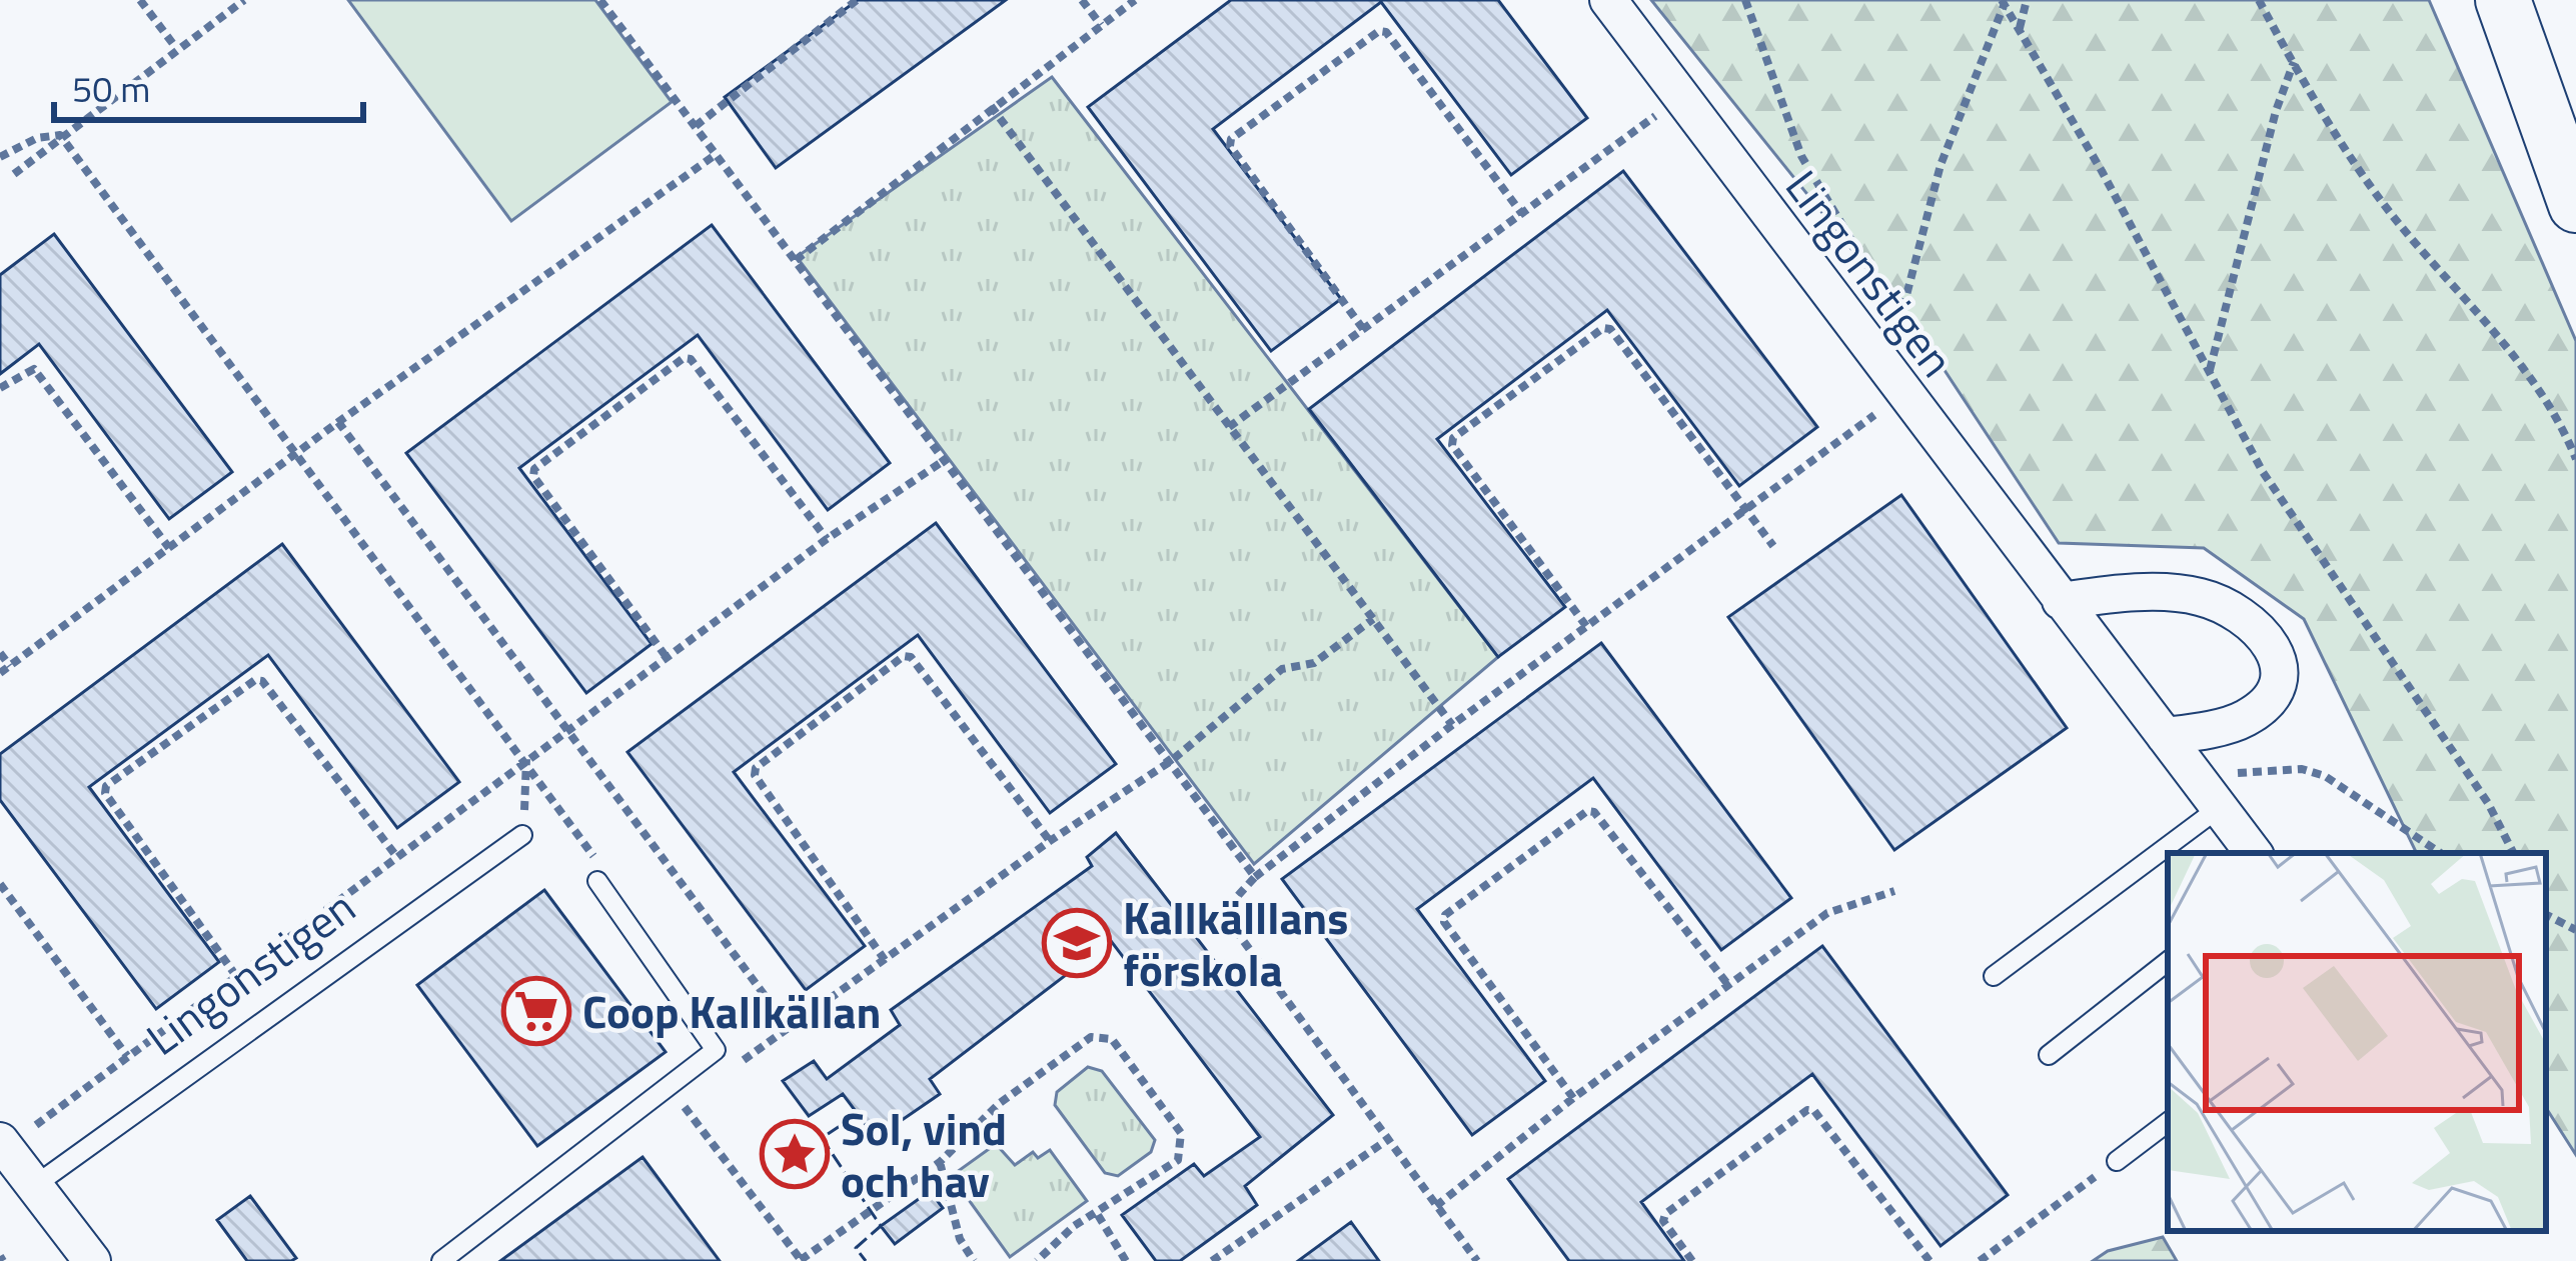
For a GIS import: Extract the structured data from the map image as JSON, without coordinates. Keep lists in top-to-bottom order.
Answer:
{
  "streets": {
    "street": ["Lingonstigen"]
  },
  "places": {
    "school or university": ["Kallkälllans förskola"],
    "supermarket": ["Coop Kallkällan"],
    "place": ["Sol, vind och hav"]
  },
  "scale_bar": "50 m"
}
